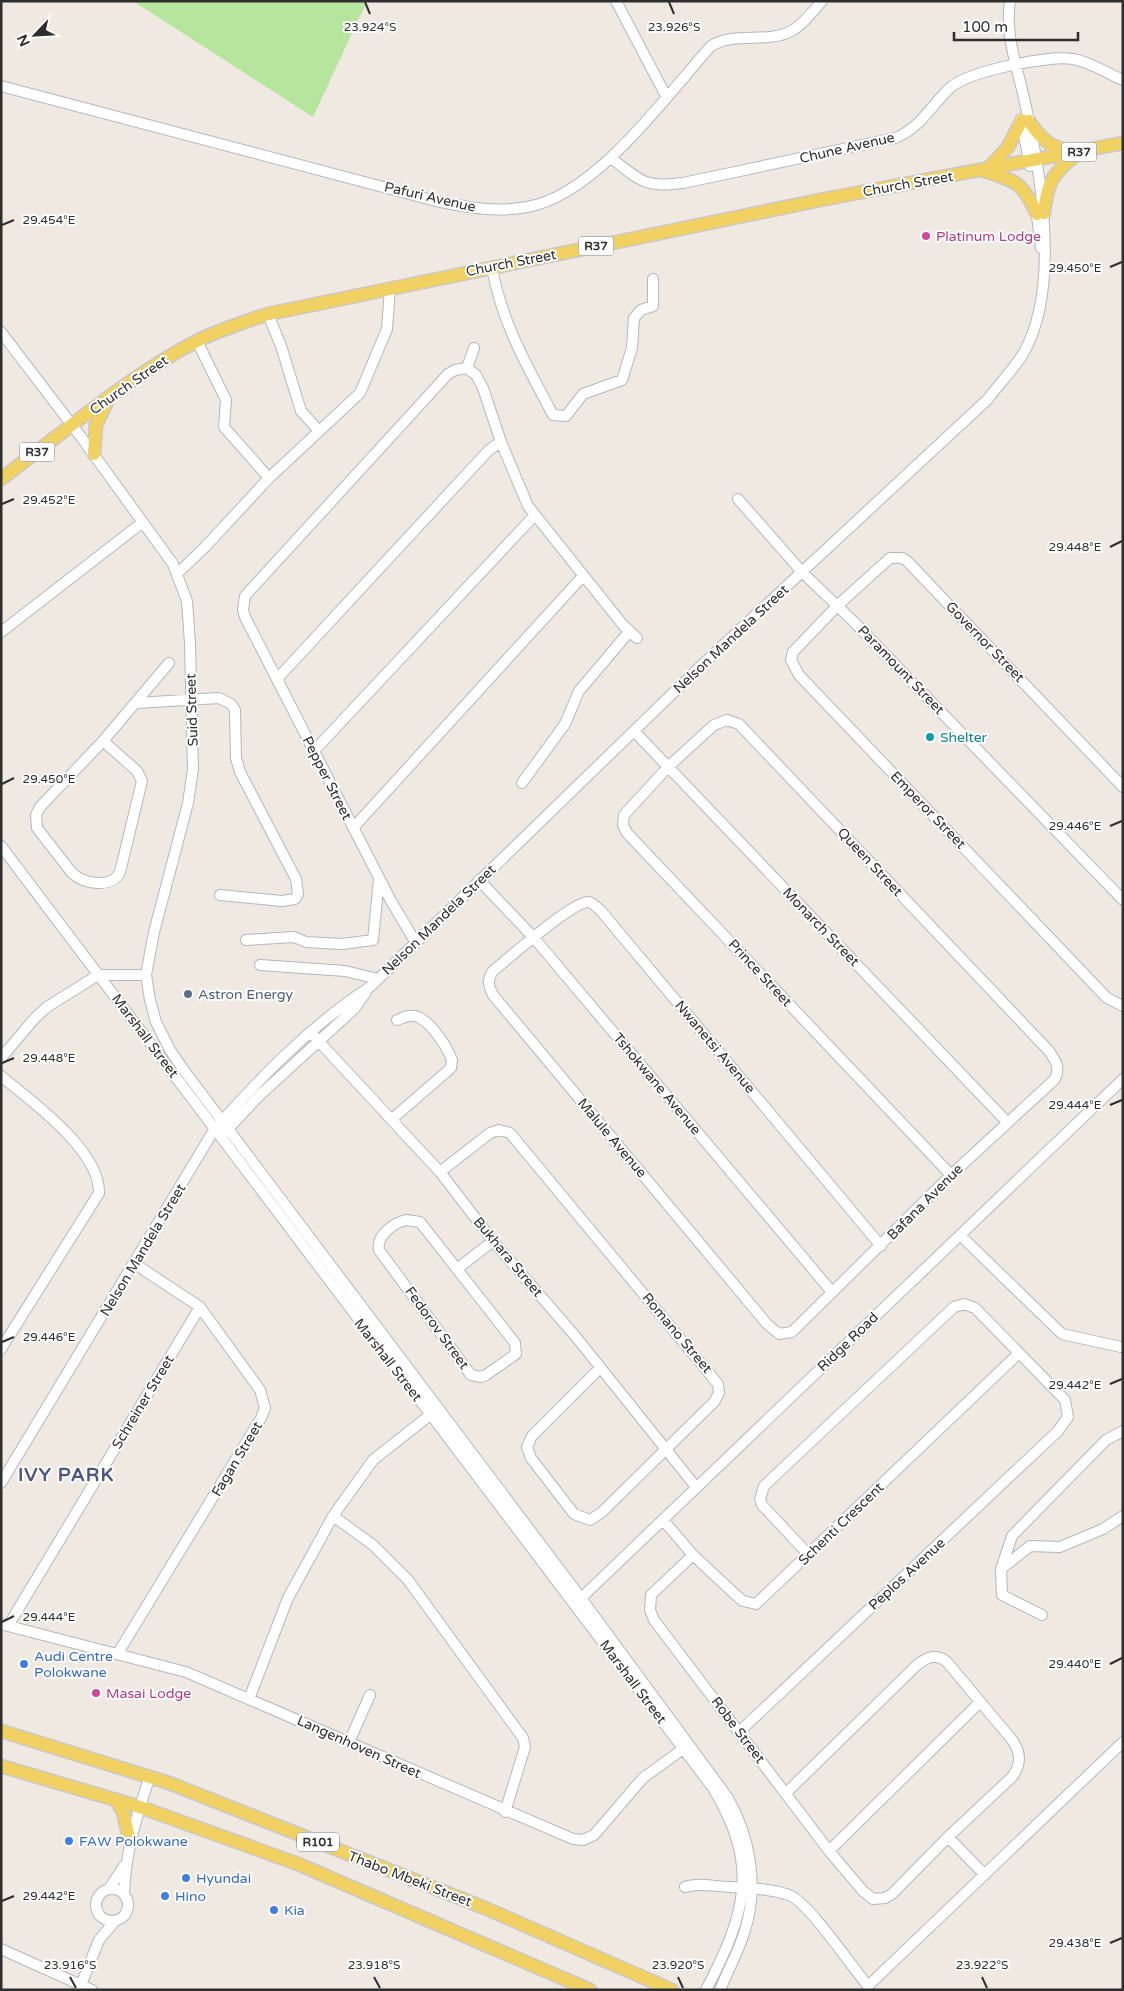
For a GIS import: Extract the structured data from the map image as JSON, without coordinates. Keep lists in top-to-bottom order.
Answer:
{
  "streets": {
    "main road": [
      "R37",
      "Church Street",
      "R101",
      "Thabo Mbeki Street"
    ],
    "street": [
      "Chune Avenue",
      "Pafuri Avenue",
      "Nelson Mandela Street",
      "Governor Street",
      "Paramount Street",
      "Suid Street",
      "Pepper Street",
      "Emperor Street",
      "Queen Street",
      "Monarch Street",
      "Prince Street",
      "Marshall Street",
      "Nwanetsi Avenue",
      "Tshokwane Avenue",
      "Malule Avenue",
      "Bafana Avenue",
      "Bukhara Street",
      "Fedorov Street",
      "Romano Street",
      "Ridge Road",
      "Schreiner Street",
      "Fagan Street",
      "Schenti Crescent",
      "Peplos Avenue",
      "Robe Street",
      "Langenhoven Street"
    ]
  },
  "crossings": [
    ["Chune Avenue", "Pafuri Avenue"],
    ["Chune Avenue", "Nelson Mandela Street"],
    ["Church Street", "Nelson Mandela Street"],
    ["Church Street", "Suid Street"],
    ["Nelson Mandela Street", "Paramount Street"],
    ["Nelson Mandela Street", "Suid Street"],
    ["Nelson Mandela Street", "Pepper Street"],
    ["Nelson Mandela Street", "Monarch Street"],
    ["Nelson Mandela Street", "Marshall Street"],
    ["Nelson Mandela Street", "Tshokwane Avenue"],
    ["Nelson Mandela Street", "Bukhara Street"],
    ["Nelson Mandela Street", "Fagan Street"],
    ["Governor Street", "Paramount Street"],
    ["Governor Street", "Emperor Street"],
    ["Paramount Street", "Emperor Street"],
    ["Suid Street", "Marshall Street"],
    ["Queen Street", "Monarch Street"],
    ["Queen Street", "Prince Street"],
    ["Queen Street", "Bafana Avenue"],
    ["Monarch Street", "Prince Street"],
    ["Monarch Street", "Bafana Avenue"],
    ["Prince Street", "Bafana Avenue"],
    ["Marshall Street", "Ridge Road"],
    ["Marshall Street", "Langenhoven Street"],
    ["Nwanetsi Avenue", "Tshokwane Avenue"],
    ["Nwanetsi Avenue", "Malule Avenue"],
    ["Nwanetsi Avenue", "Bafana Avenue"],
    ["Tshokwane Avenue", "Malule Avenue"],
    ["Tshokwane Avenue", "Bafana Avenue"],
    ["Malule Avenue", "Bafana Avenue"],
    ["Bukhara Street", "Romano Street"],
    ["Bukhara Street", "Ridge Road"],
    ["Ridge Road", "Schenti Crescent"],
    ["Schreiner Street", "Fagan Street"],
    ["Schreiner Street", "Langenhoven Street"],
    ["Fagan Street", "Langenhoven Street"],
    ["Schenti Crescent", "Peplos Avenue"],
    ["Schenti Crescent", "Robe Street"],
    ["Peplos Avenue", "Robe Street"]
  ],
  "districts": ["IVY PARK"],
  "places": [
    "Platinum Lodge",
    "Shelter",
    "Astron Energy",
    "Audi Centre Polokwane",
    "Masai Lodge",
    "FAW Polokwane",
    "Hyundai",
    "Hino",
    "Kia"
  ],
  "scale_bar": "100 m",
  "north": "bottom left",
  "coordinates": [
    "23.926°S",
    "23.924°S",
    "29.454°E",
    "29.450°E",
    "29.452°E",
    "29.448°E",
    "29.446°E",
    "29.444°E",
    "29.442°E",
    "29.440°E",
    "29.438°E",
    "23.916°S",
    "23.918°S",
    "23.920°S",
    "23.922°S"
  ]
}
